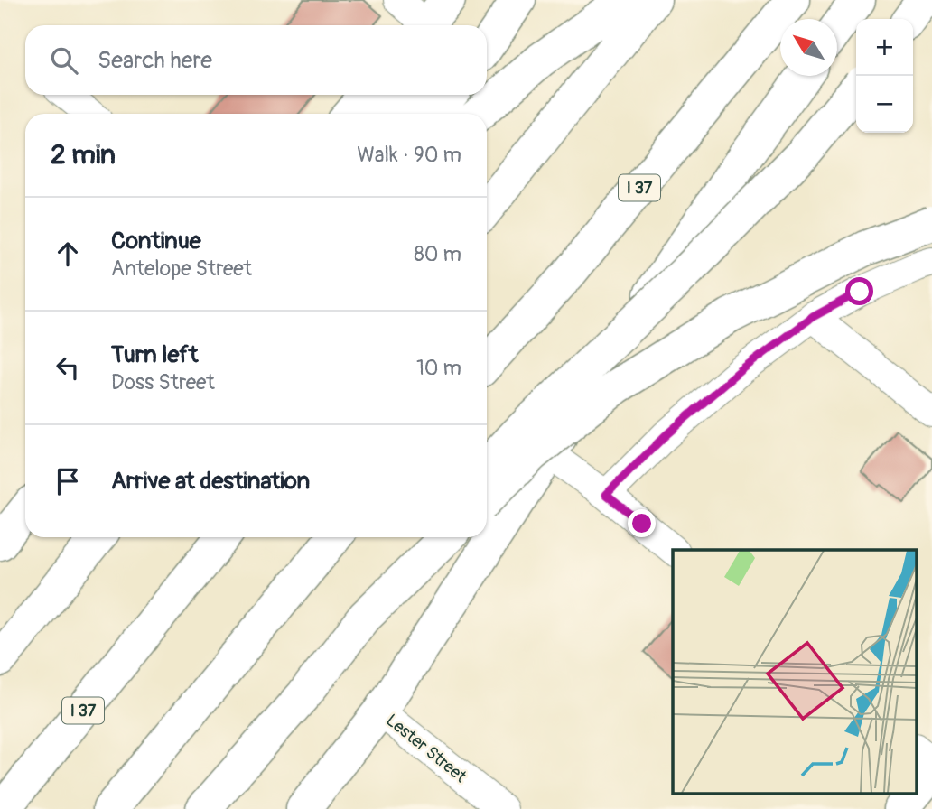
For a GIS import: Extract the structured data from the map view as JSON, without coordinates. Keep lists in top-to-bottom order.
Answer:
{
  "streets": {
    "main road": ["I 37"],
    "street": ["Lester Street"]
  },
  "north": "top left",
  "page": {
    "map_buttons": ["+", "−"],
    "search": "Search here",
    "heading": ["2 min", "Walk · 90 m"],
    "list": [
      ["Continue", "Antelope Street", "80 m"],
      ["Turn left", "Doss Street", "10 m"],
      "Arrive at destination"
    ]
  }
}
